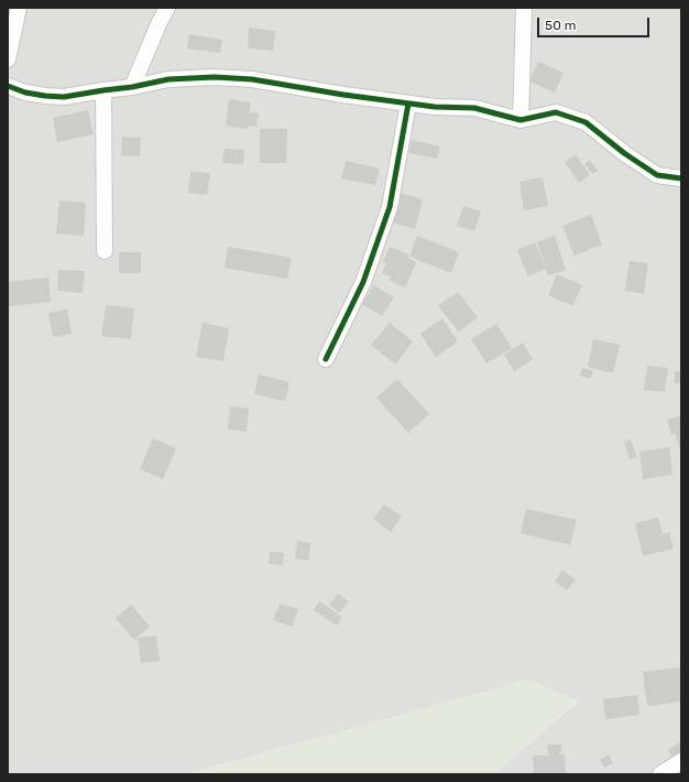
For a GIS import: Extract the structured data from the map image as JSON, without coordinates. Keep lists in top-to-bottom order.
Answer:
{
  "scale_bar": "50 m"
}
